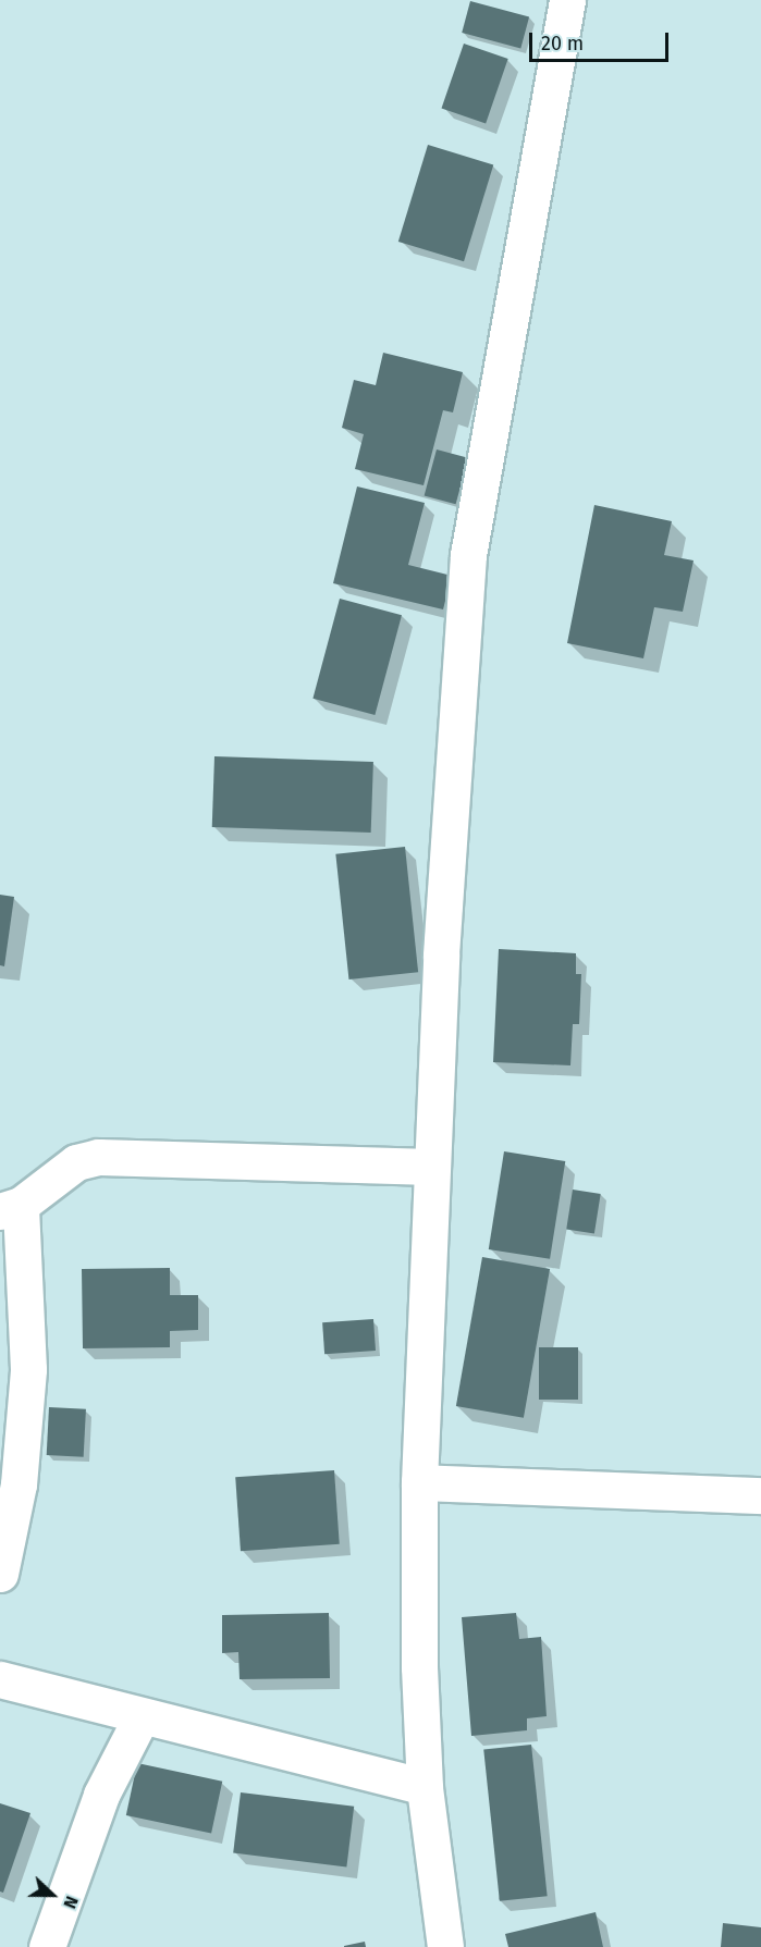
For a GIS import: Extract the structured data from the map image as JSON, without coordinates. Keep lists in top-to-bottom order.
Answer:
{
  "scale_bar": "20 m",
  "north": "right"
}
